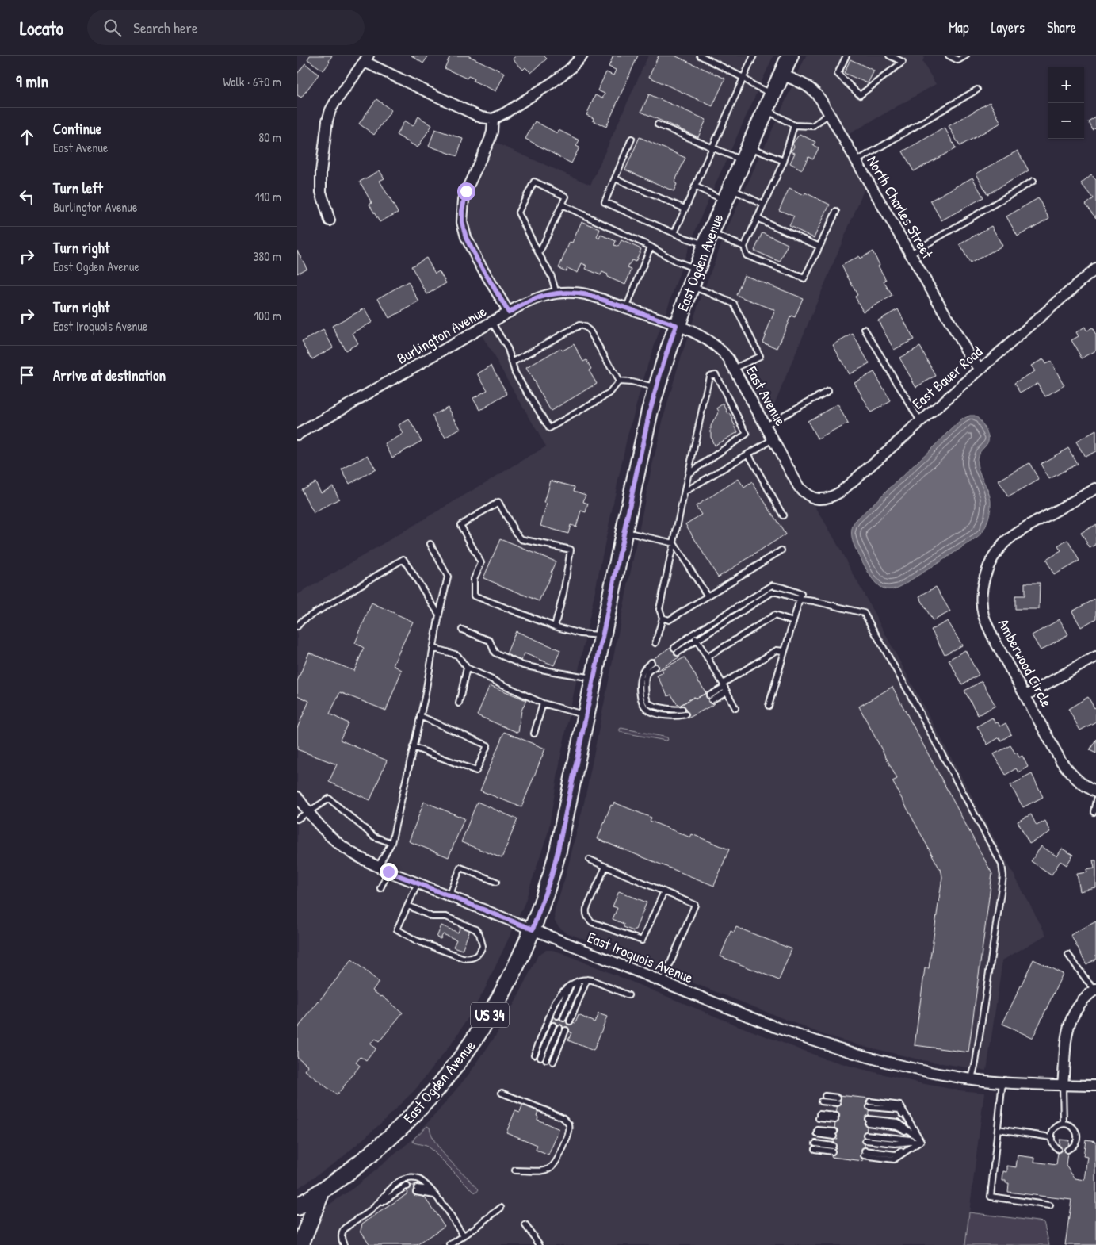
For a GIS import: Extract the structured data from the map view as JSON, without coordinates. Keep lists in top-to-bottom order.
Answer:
{
  "streets": {
    "main road": ["East Ogden Avenue", "US 34"],
    "street": [
      "North Charles Street",
      "Burlington Avenue",
      "East Bauer Road",
      "East Avenue",
      "Amberwood Circle",
      "East Iroquois Avenue"
    ]
  },
  "crossings": [
    ["North Charles Street", "East Ogden Avenue"],
    ["North Charles Street", "East Bauer Road"],
    ["East Ogden Avenue", "Burlington Avenue"],
    ["East Ogden Avenue", "East Avenue"],
    ["East Ogden Avenue", "East Iroquois Avenue"],
    ["Burlington Avenue", "East Avenue"],
    ["East Bauer Road", "East Avenue"]
  ],
  "page": {
    "header": "Locato",
    "search": "Search here",
    "nav": ["Map", "Layers", "Share"],
    "heading": ["9 min", "Walk · 670 m"],
    "map_buttons": ["+", "−"],
    "list": [
      ["Continue", "East Avenue", "80 m"],
      ["Turn left", "Burlington Avenue", "110 m"],
      ["Turn right", "East Ogden Avenue", "380 m"],
      ["Turn right", "East Iroquois Avenue", "100 m"],
      "Arrive at destination"
    ]
  }
}
